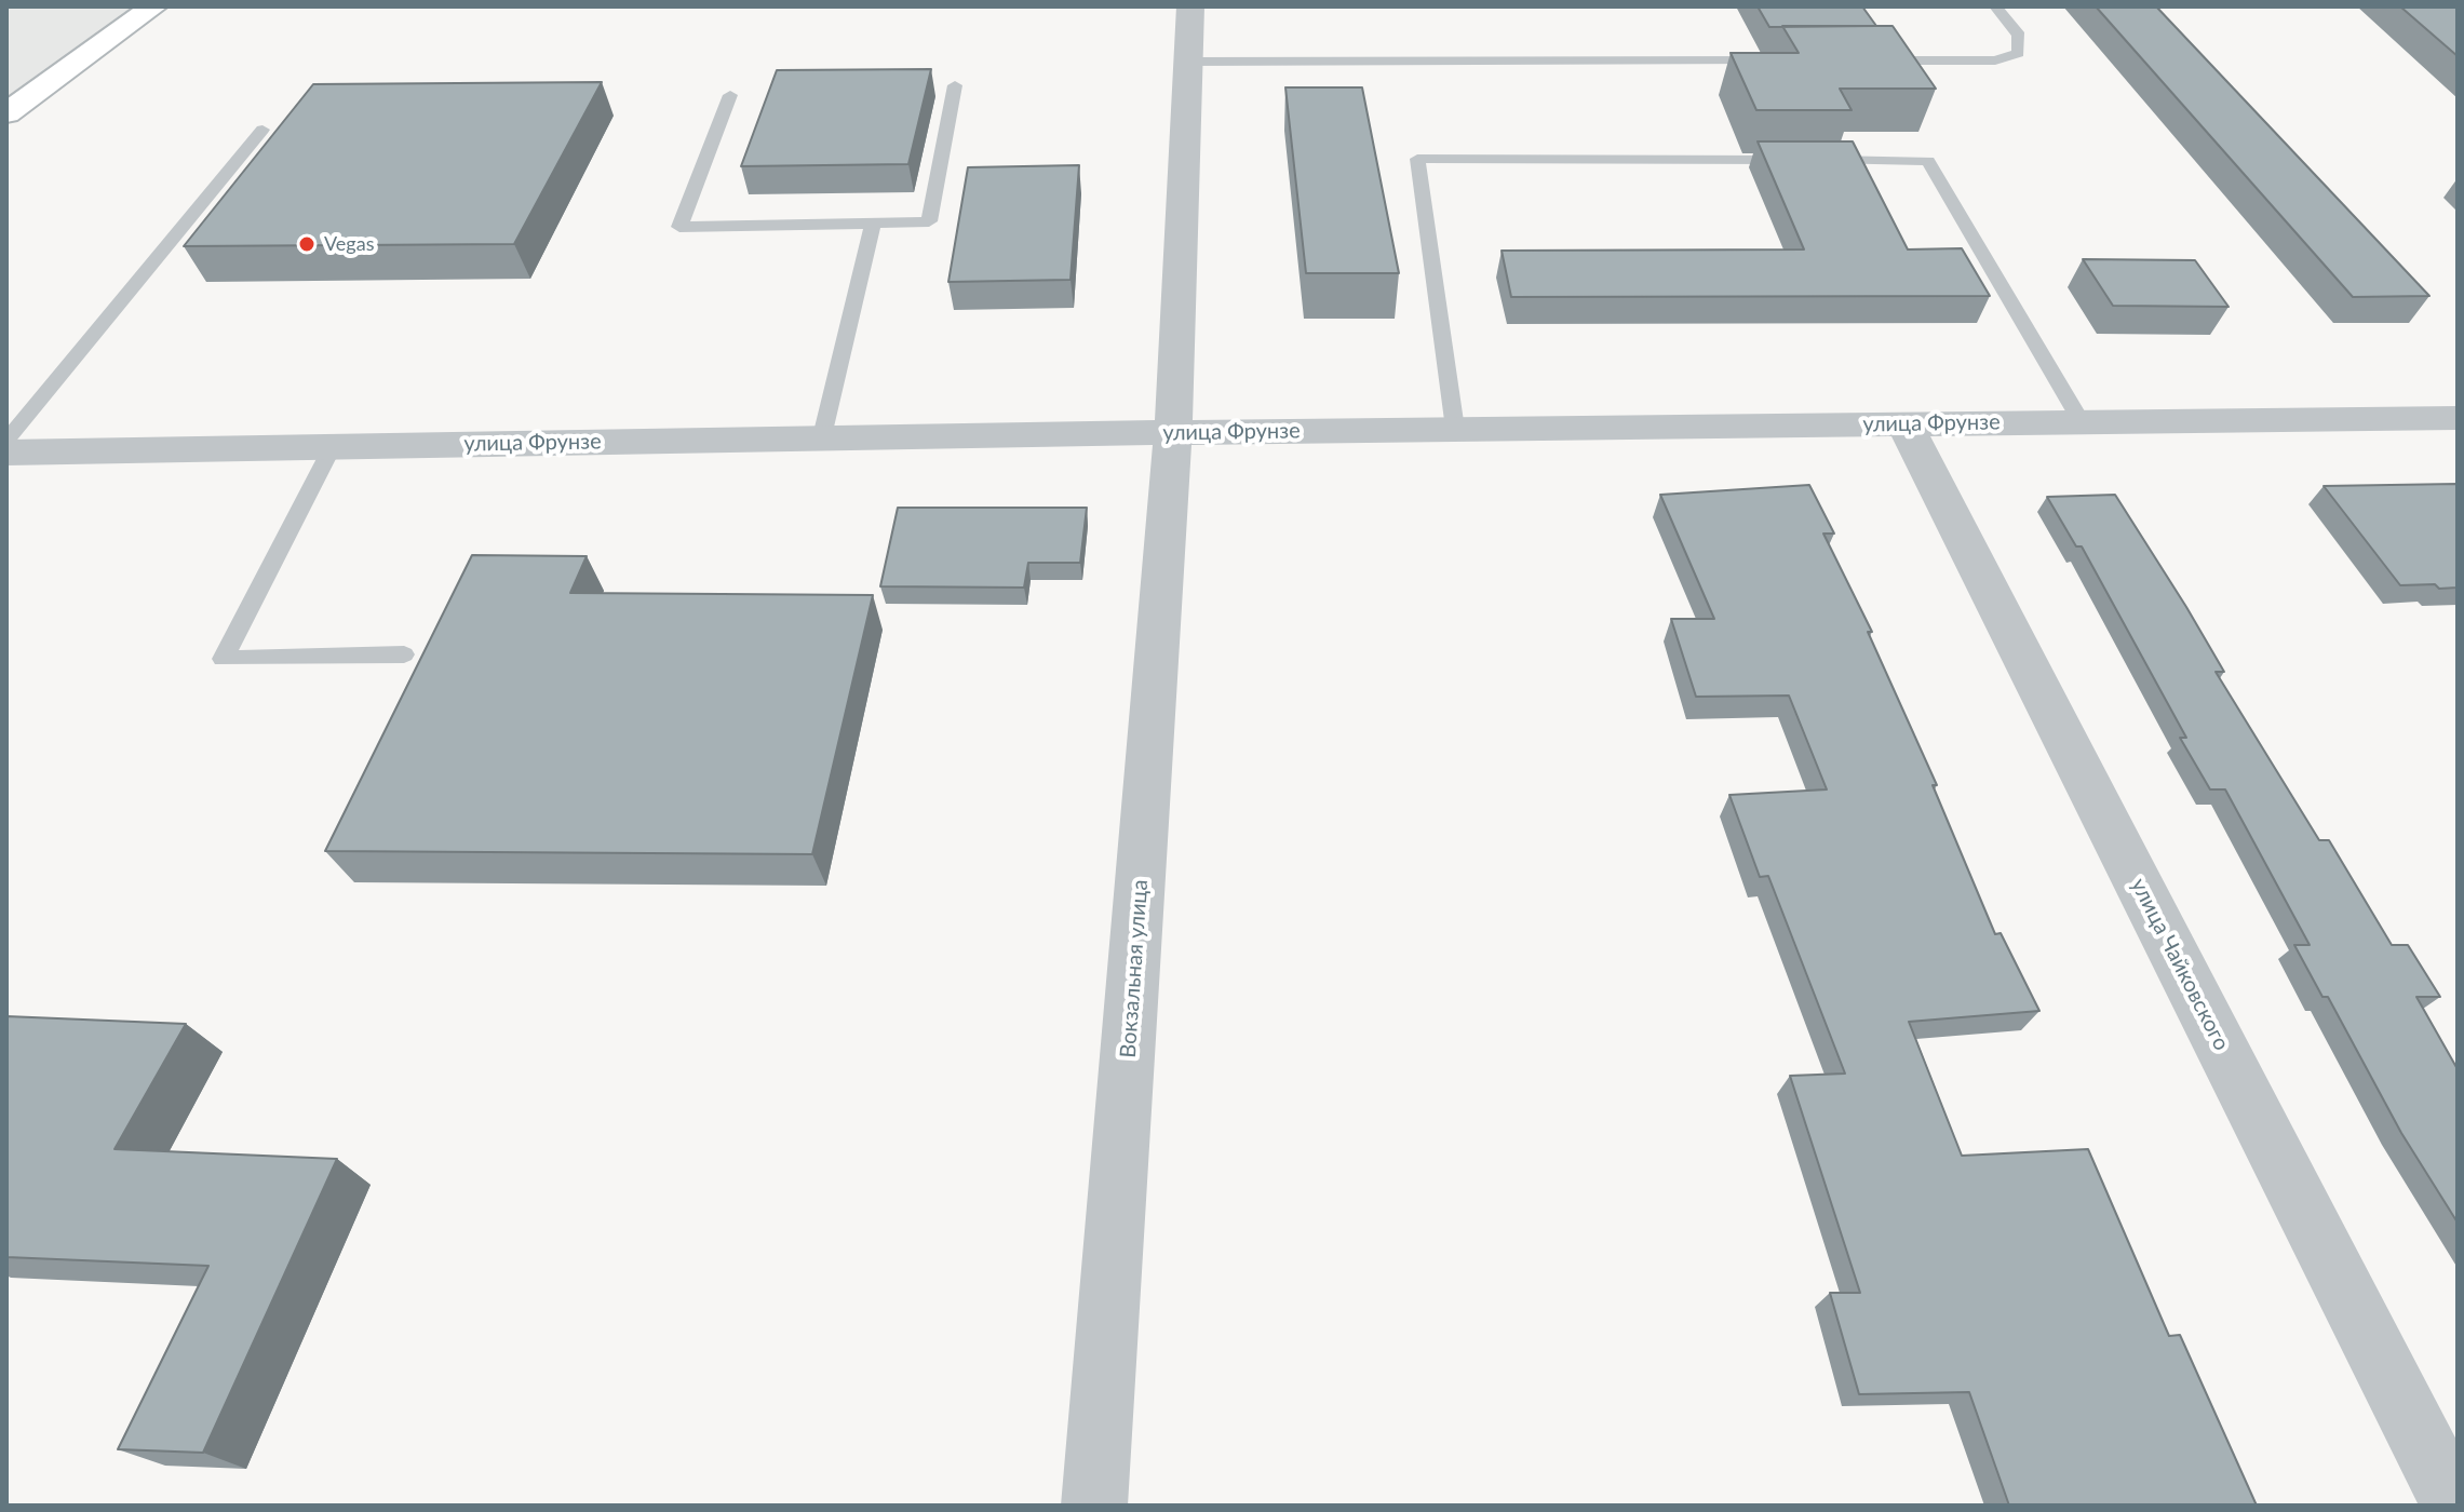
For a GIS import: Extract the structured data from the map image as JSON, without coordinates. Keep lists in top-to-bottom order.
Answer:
{
  "streets": {
    "street": ["улица Фрунзе", "улица Чайковского", "Вокзальная улица"]
  },
  "crossings": [
    ["улица Фрунзе", "улица Чайковского"],
    ["улица Фрунзе", "Вокзальная улица"]
  ],
  "places": ["Vegas"]
}
